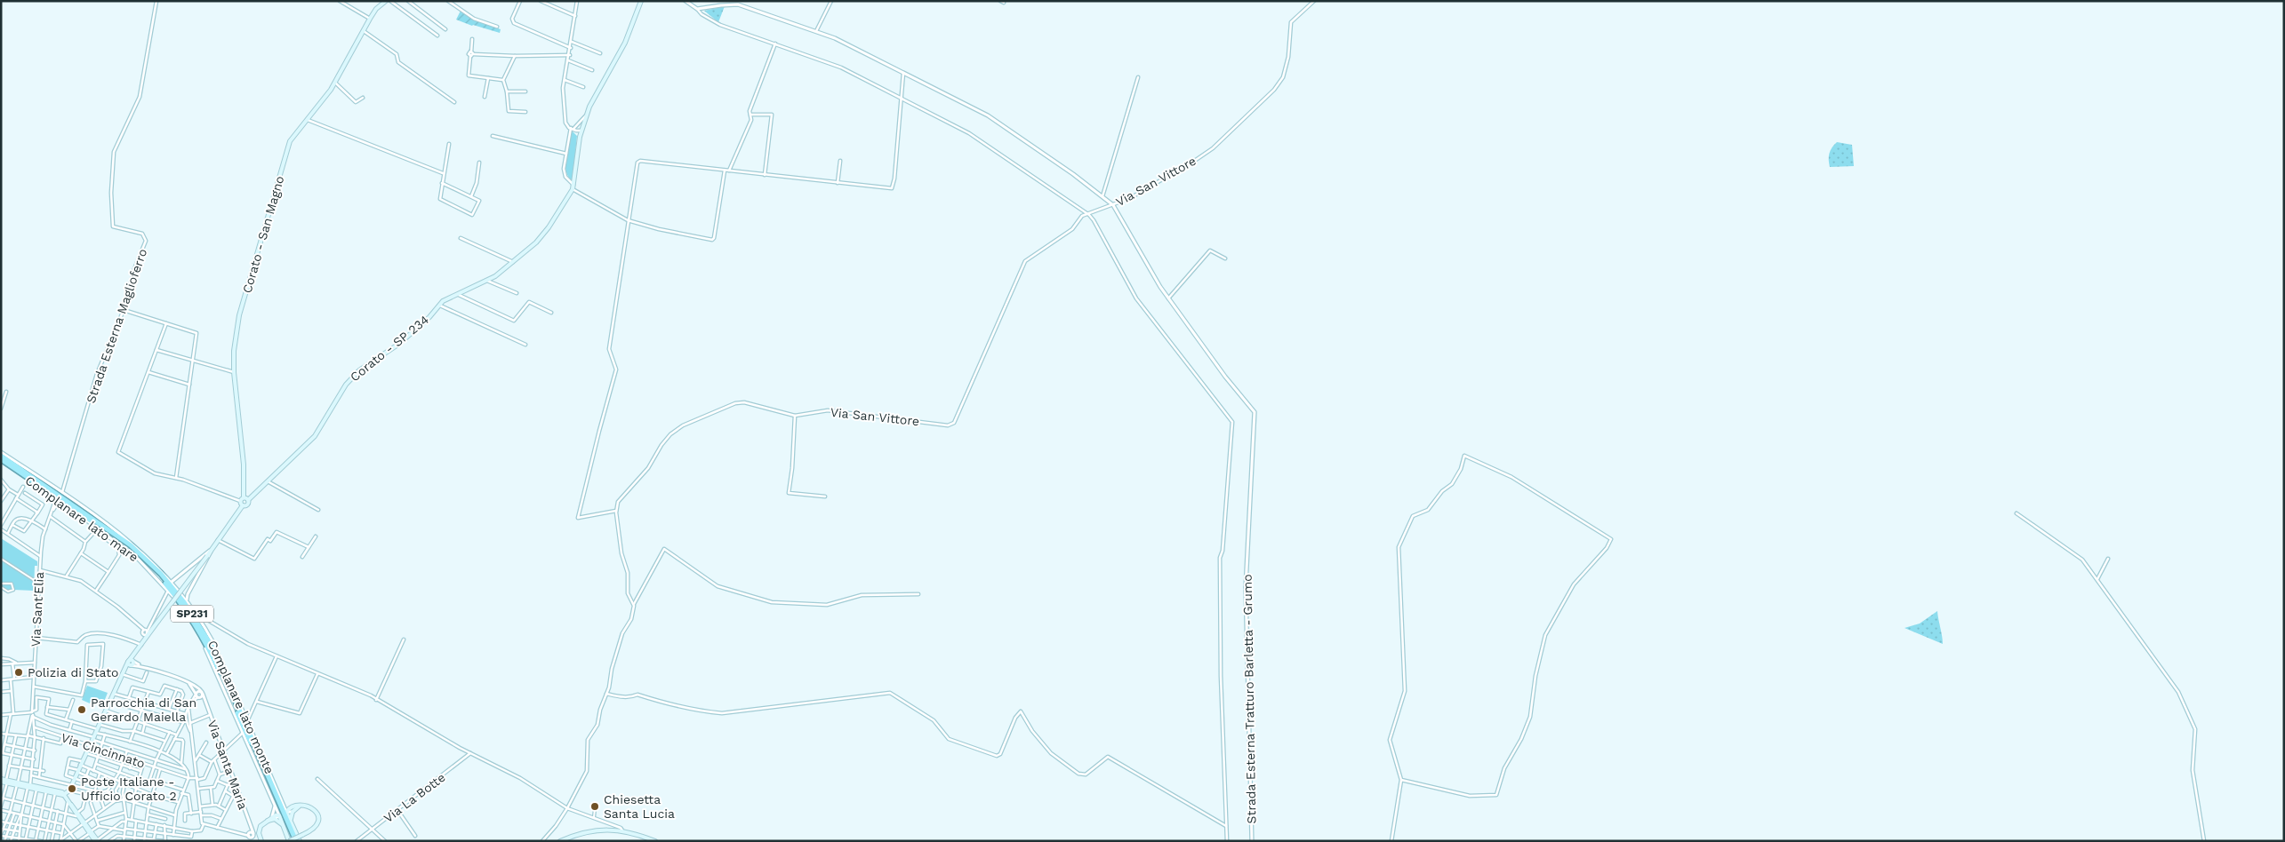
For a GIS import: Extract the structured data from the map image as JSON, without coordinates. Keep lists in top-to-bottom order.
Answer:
{
  "streets": {
    "highway": ["SP231"],
    "main road": [
      "Corato - San Magno",
      "Corato - SP 234",
      "Complanare lato mare",
      "Complanare lato monte"
    ],
    "street": [
      "Via San Vittore",
      "Strada Esterna Maglioferro",
      "Via Sant'Elia",
      "Strada Esterna Tratturo Barletta - Grumo",
      "Via Cincinnato",
      "Via Santa Maria",
      "Via La Botte"
    ]
  },
  "crossings": [
    ["Via San Vittore", "Strada Esterna Tratturo Barletta - Grumo"],
    ["Corato - San Magno", "Corato - SP 234"],
    ["Strada Esterna Maglioferro", "Complanare lato monte"],
    ["Corato - SP 234", "Via Cincinnato"],
    ["Complanare lato mare", "Via Sant'Elia"],
    ["Complanare lato mare", "SP231"],
    ["Via Sant'Elia", "Via Cincinnato"]
  ],
  "places": [
    "Polizia di Stato",
    "Parrocchia di San Gerardo Maiella",
    "Poste Italiane - Ufficio Corato 2",
    "Chiesetta Santa Lucia"
  ]
}
